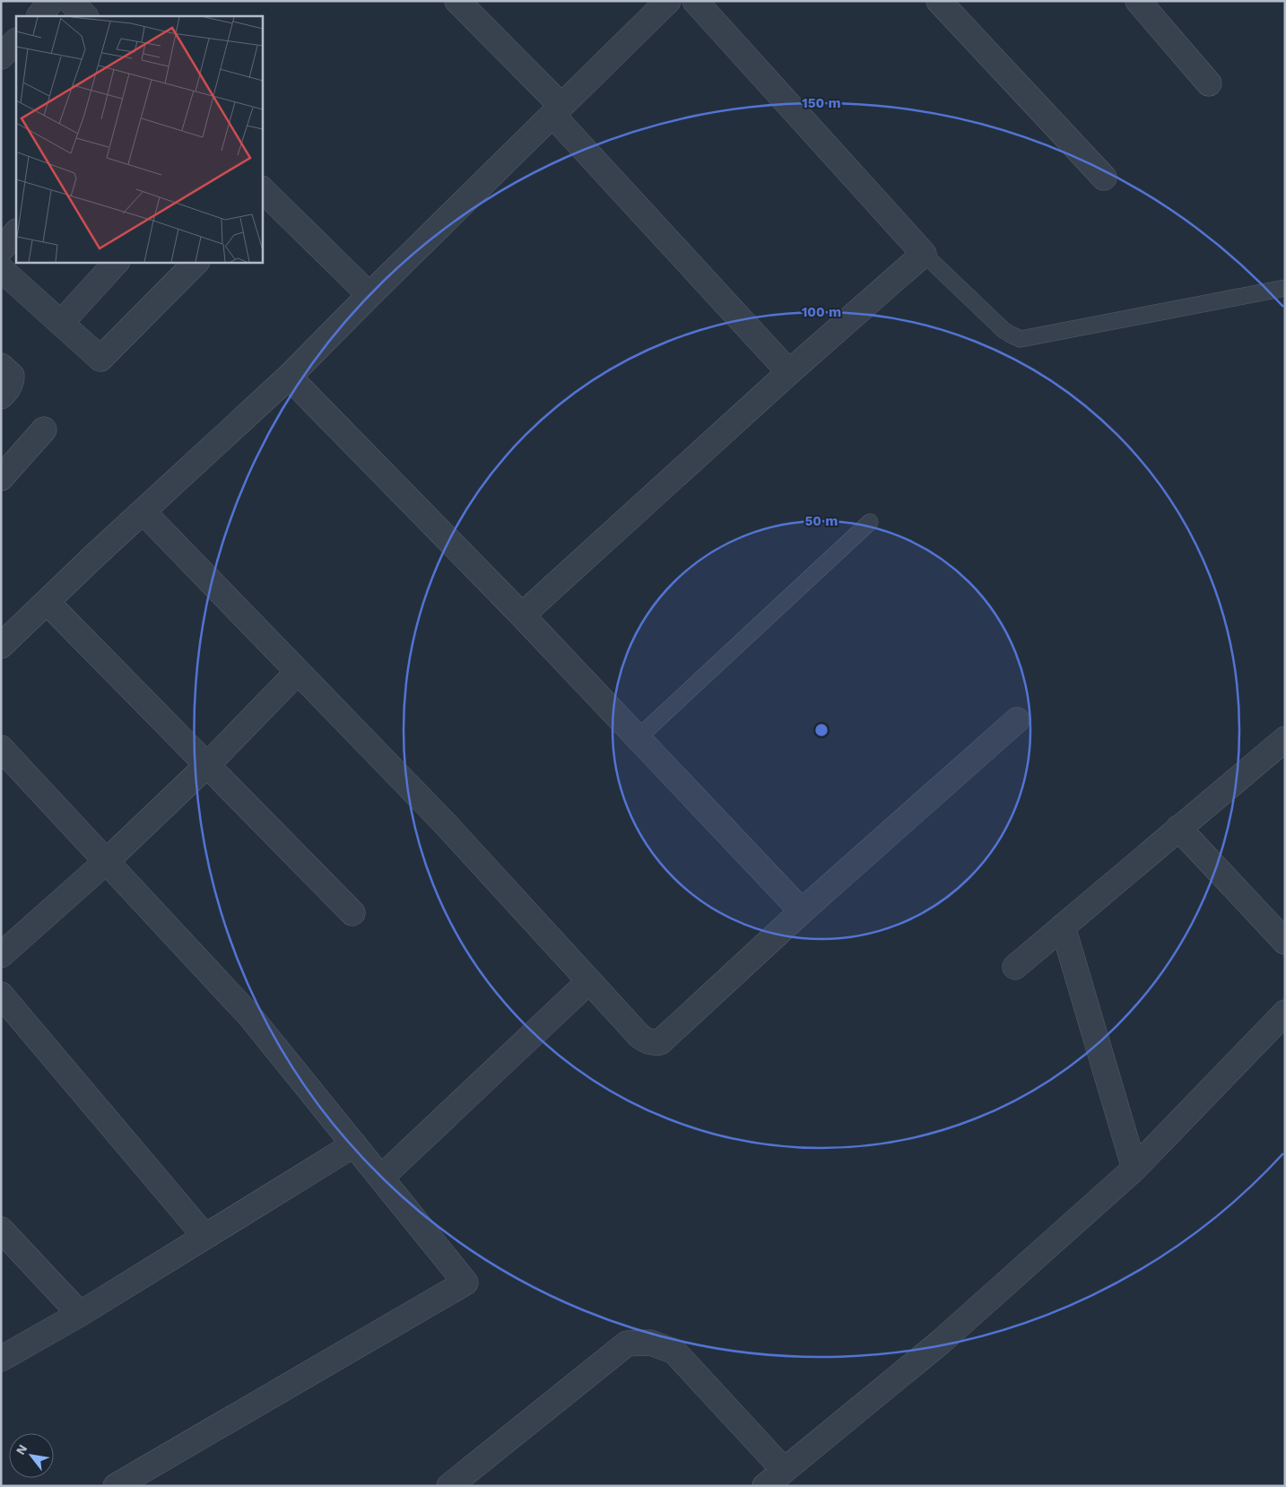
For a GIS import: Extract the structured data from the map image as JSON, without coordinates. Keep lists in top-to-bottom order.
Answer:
{
  "north": "top left",
  "rings": ["150 m", "100 m", "50 m"]
}
